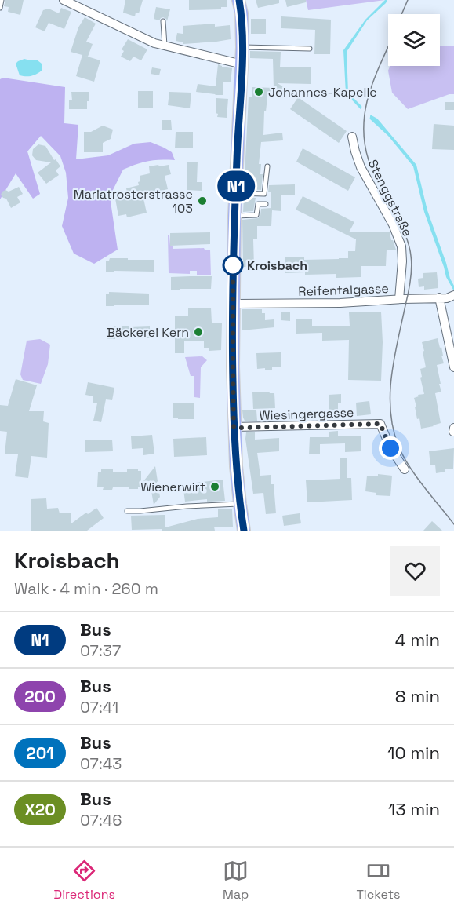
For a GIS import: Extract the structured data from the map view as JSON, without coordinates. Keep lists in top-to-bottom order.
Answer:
{
  "streets": {
    "street": ["Stenggstraße", "Reifentalgasse", "Wiesingergasse"]
  },
  "crossings": [
    ["Stenggstraße", "Reifentalgasse"]
  ],
  "places": [
    "Johannes-Kapelle",
    "Mariatrosterstrasse 103",
    "Kroisbach",
    "Bäckerei Kern",
    "Wienerwirt"
  ],
  "lines": ["bus line N1"],
  "page": {
    "on_map": "N1",
    "heading": ["Kroisbach", "Walk · 4 min · 260 m"],
    "list": [
      {
        "mark": "N1",
        "name": "Bus",
        "note": "07:37",
        "value": "4 min"
      },
      {
        "mark": "200",
        "name": "Bus",
        "note": "07:41",
        "value": "8 min"
      },
      {
        "mark": "201",
        "name": "Bus",
        "note": "07:43",
        "value": "10 min"
      },
      {
        "mark": "X20",
        "name": "Bus",
        "note": "07:46",
        "value": "13 min"
      }
    ],
    "tabs": ["Directions", "Map", "Tickets"]
  }
}
